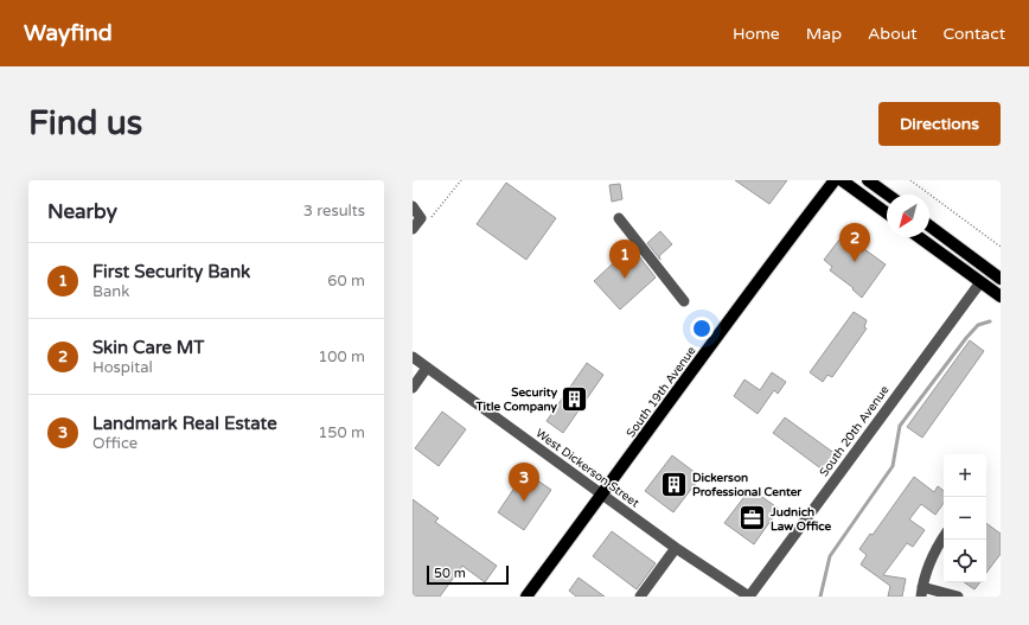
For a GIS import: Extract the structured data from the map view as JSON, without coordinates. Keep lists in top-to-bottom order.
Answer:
{
  "streets": {
    "main road": ["South 19th Avenue"],
    "street": ["South 20th Avenue", "West Dickerson Street"]
  },
  "crossings": [
    ["South 19th Avenue", "West Dickerson Street"],
    ["South 20th Avenue", "West Dickerson Street"]
  ],
  "places": {
    "building": ["Security Title Company", "Dickerson Professional Center"],
    "office": ["Judnich Law Office"]
  },
  "scale_bar": "50 m",
  "north": "bottom left",
  "page": {
    "header": "Wayfind",
    "nav": [
      "Home",
      "Map",
      "About",
      "Contact"
    ],
    "buttons": "Directions",
    "title": "Find us",
    "heading": ["Nearby", "3 results"],
    "pins": ["2", "1", "3"],
    "list": [
      {
        "mark": "1",
        "name": "First Security Bank",
        "note": "Bank",
        "value": "60 m"
      },
      {
        "mark": "2",
        "name": "Skin Care MT",
        "note": "Hospital",
        "value": "100 m"
      },
      {
        "mark": "3",
        "name": "Landmark Real Estate",
        "note": "Office",
        "value": "150 m"
      }
    ],
    "map_buttons": ["+", "−"],
    "scale": "50 m"
  }
}
